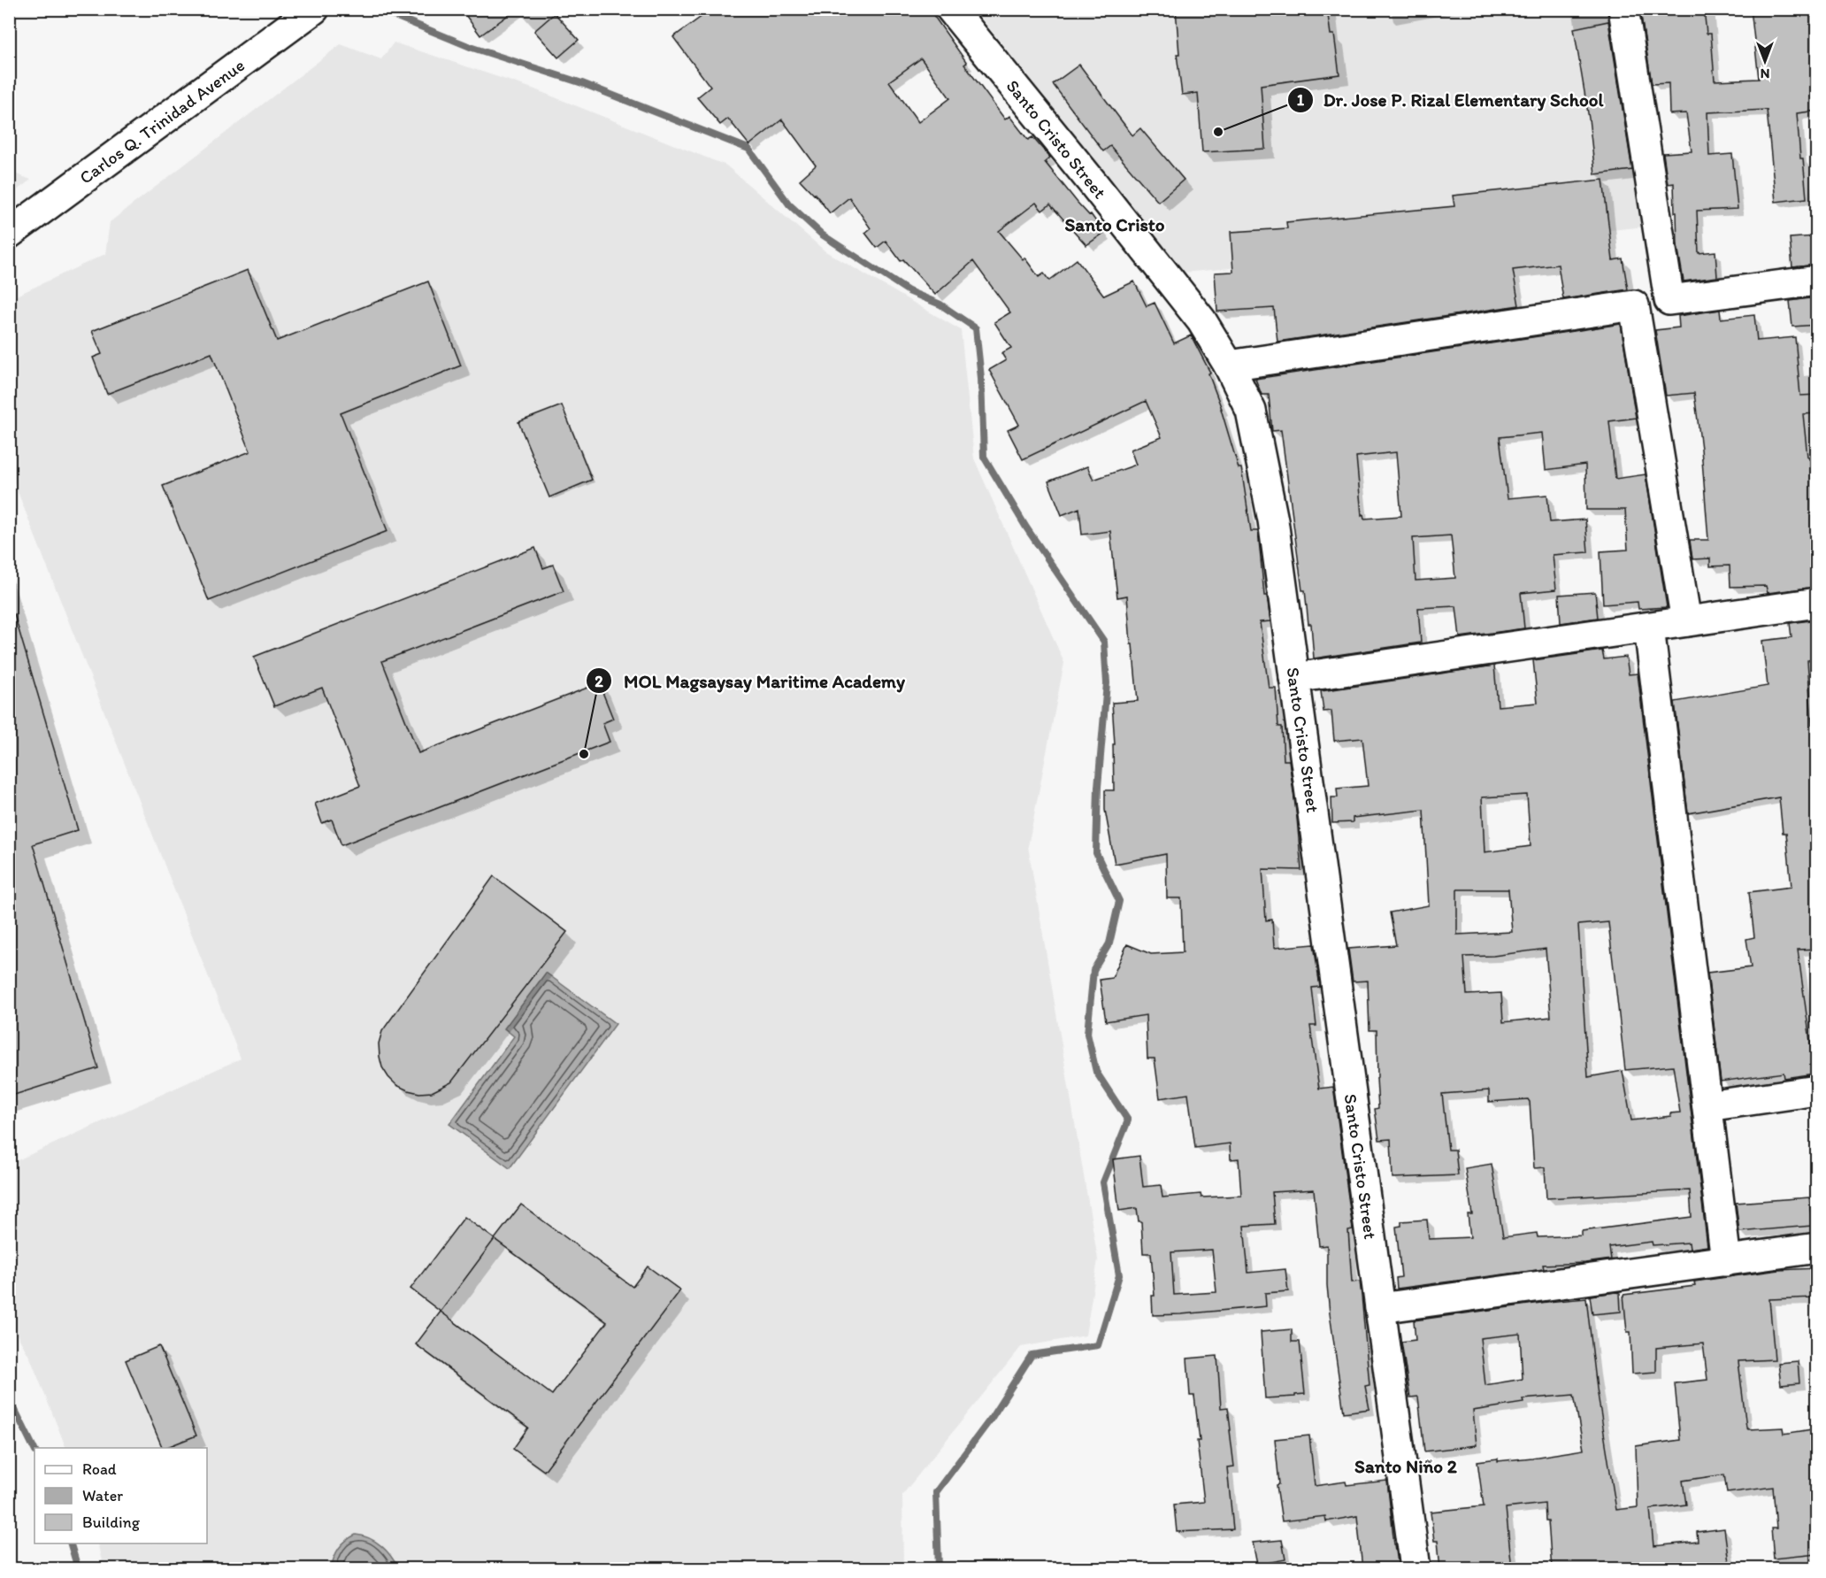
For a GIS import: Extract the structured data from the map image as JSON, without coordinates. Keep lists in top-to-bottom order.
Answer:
{
  "streets": {
    "street": ["Carlos Q. Trinidad Avenue", "Santo Cristo Street"]
  },
  "districts": ["Santo Cristo", "Santo Niño 2"],
  "places": ["Dr. Jose P. Rizal Elementary School", "MOL Magsaysay Maritime Academy"],
  "legend": ["Road", "Water", "Building"],
  "north": "bottom"
}
